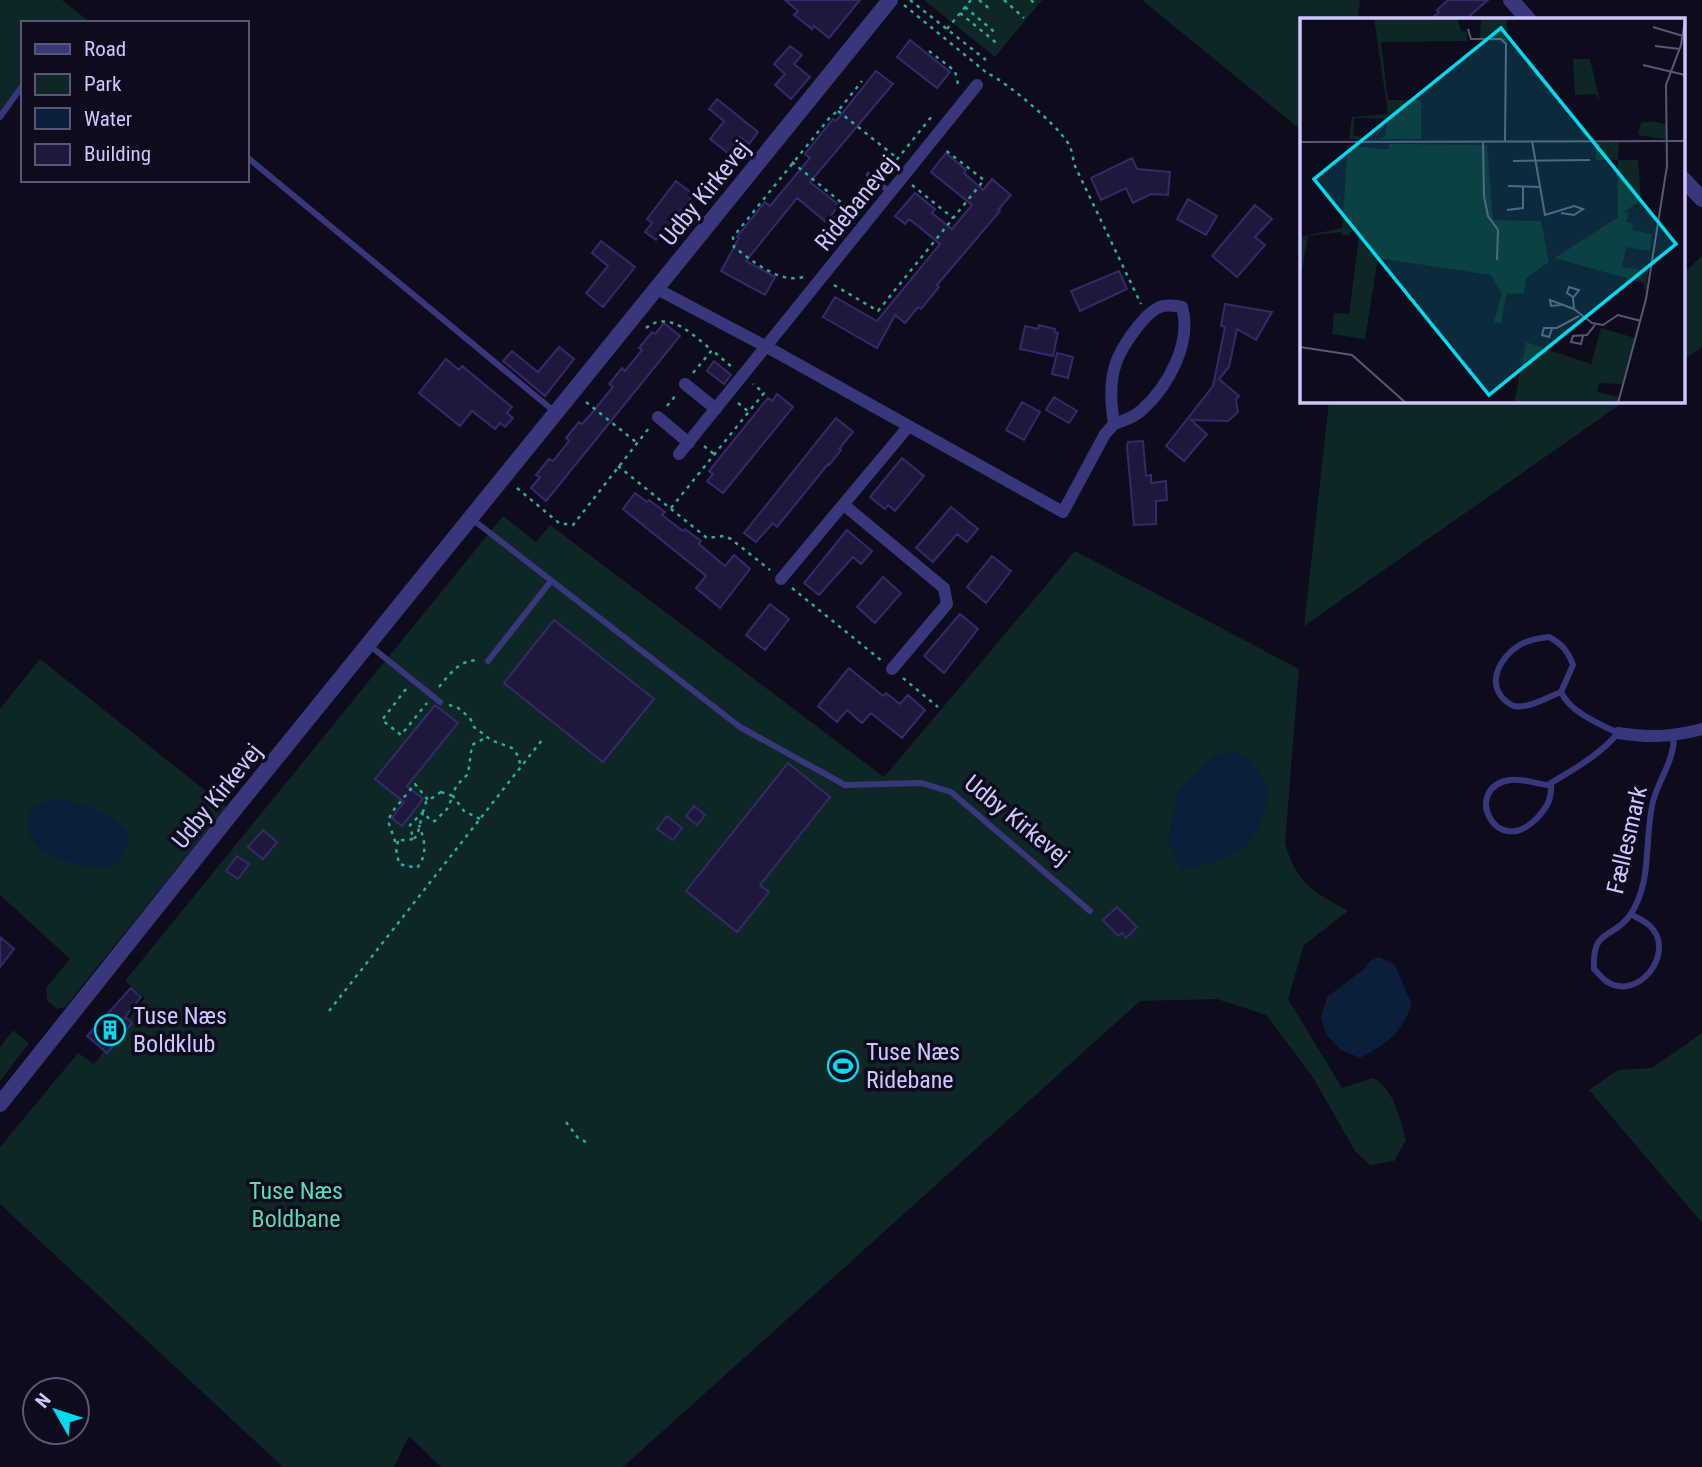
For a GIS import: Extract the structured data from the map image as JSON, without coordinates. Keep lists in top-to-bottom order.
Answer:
{
  "streets": {
    "street": ["Udby Kirkevej", "Ridebanevej"],
    "lane": ["Fællesmark"]
  },
  "parks": ["Tuse Næs Boldbane"],
  "places": {
    "building": ["Tuse Næs Boldklub"],
    "sports": ["Tuse Næs Ridebane"]
  },
  "legend": [
    "Road",
    "Park",
    "Water",
    "Building"
  ],
  "north": "top left"
}
